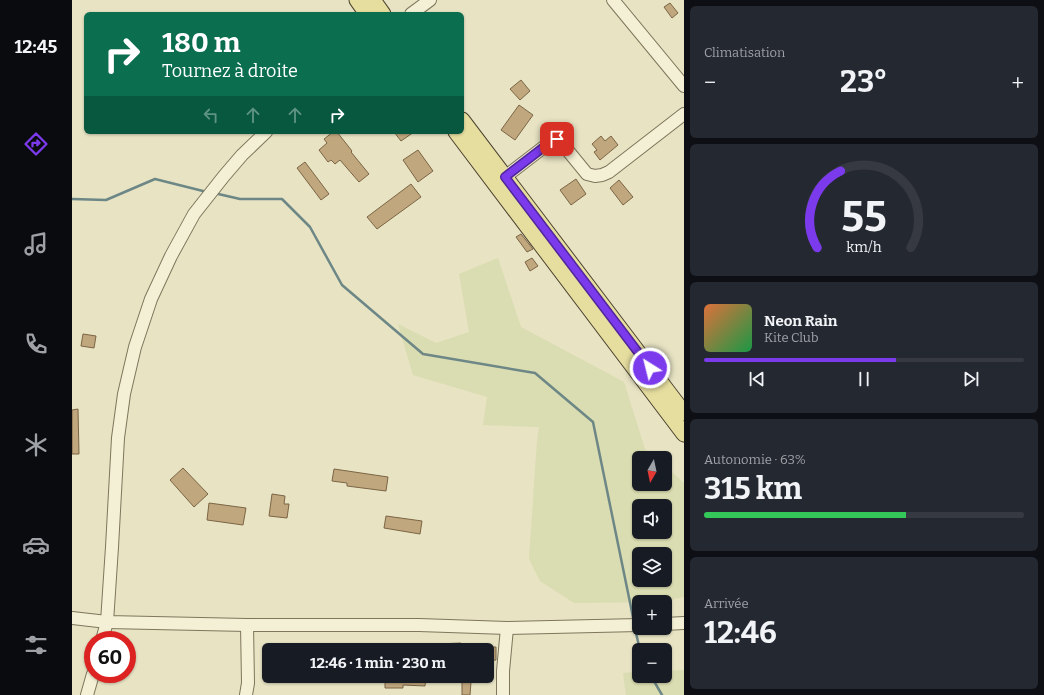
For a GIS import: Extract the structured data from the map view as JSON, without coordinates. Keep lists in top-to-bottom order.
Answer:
{
  "north": "bottom",
  "page": {
    "tabs": "12:45",
    "tile": [
      "Climatisation",
      ["Autonomie · 63%", "315 km"],
      ["Arrivée", "12:46"]
    ],
    "turn": ["180 m", "Tournez à droite"],
    "heat": ["−", "23°", "+"],
    "song": ["Neon Rain", "Kite Club"],
    "map_buttons": ["+", "−"],
    "limit": "60",
    "trip": "12:46 · 1 min · 230 m",
    "gauge": ["55", "km/h"]
  }
}
